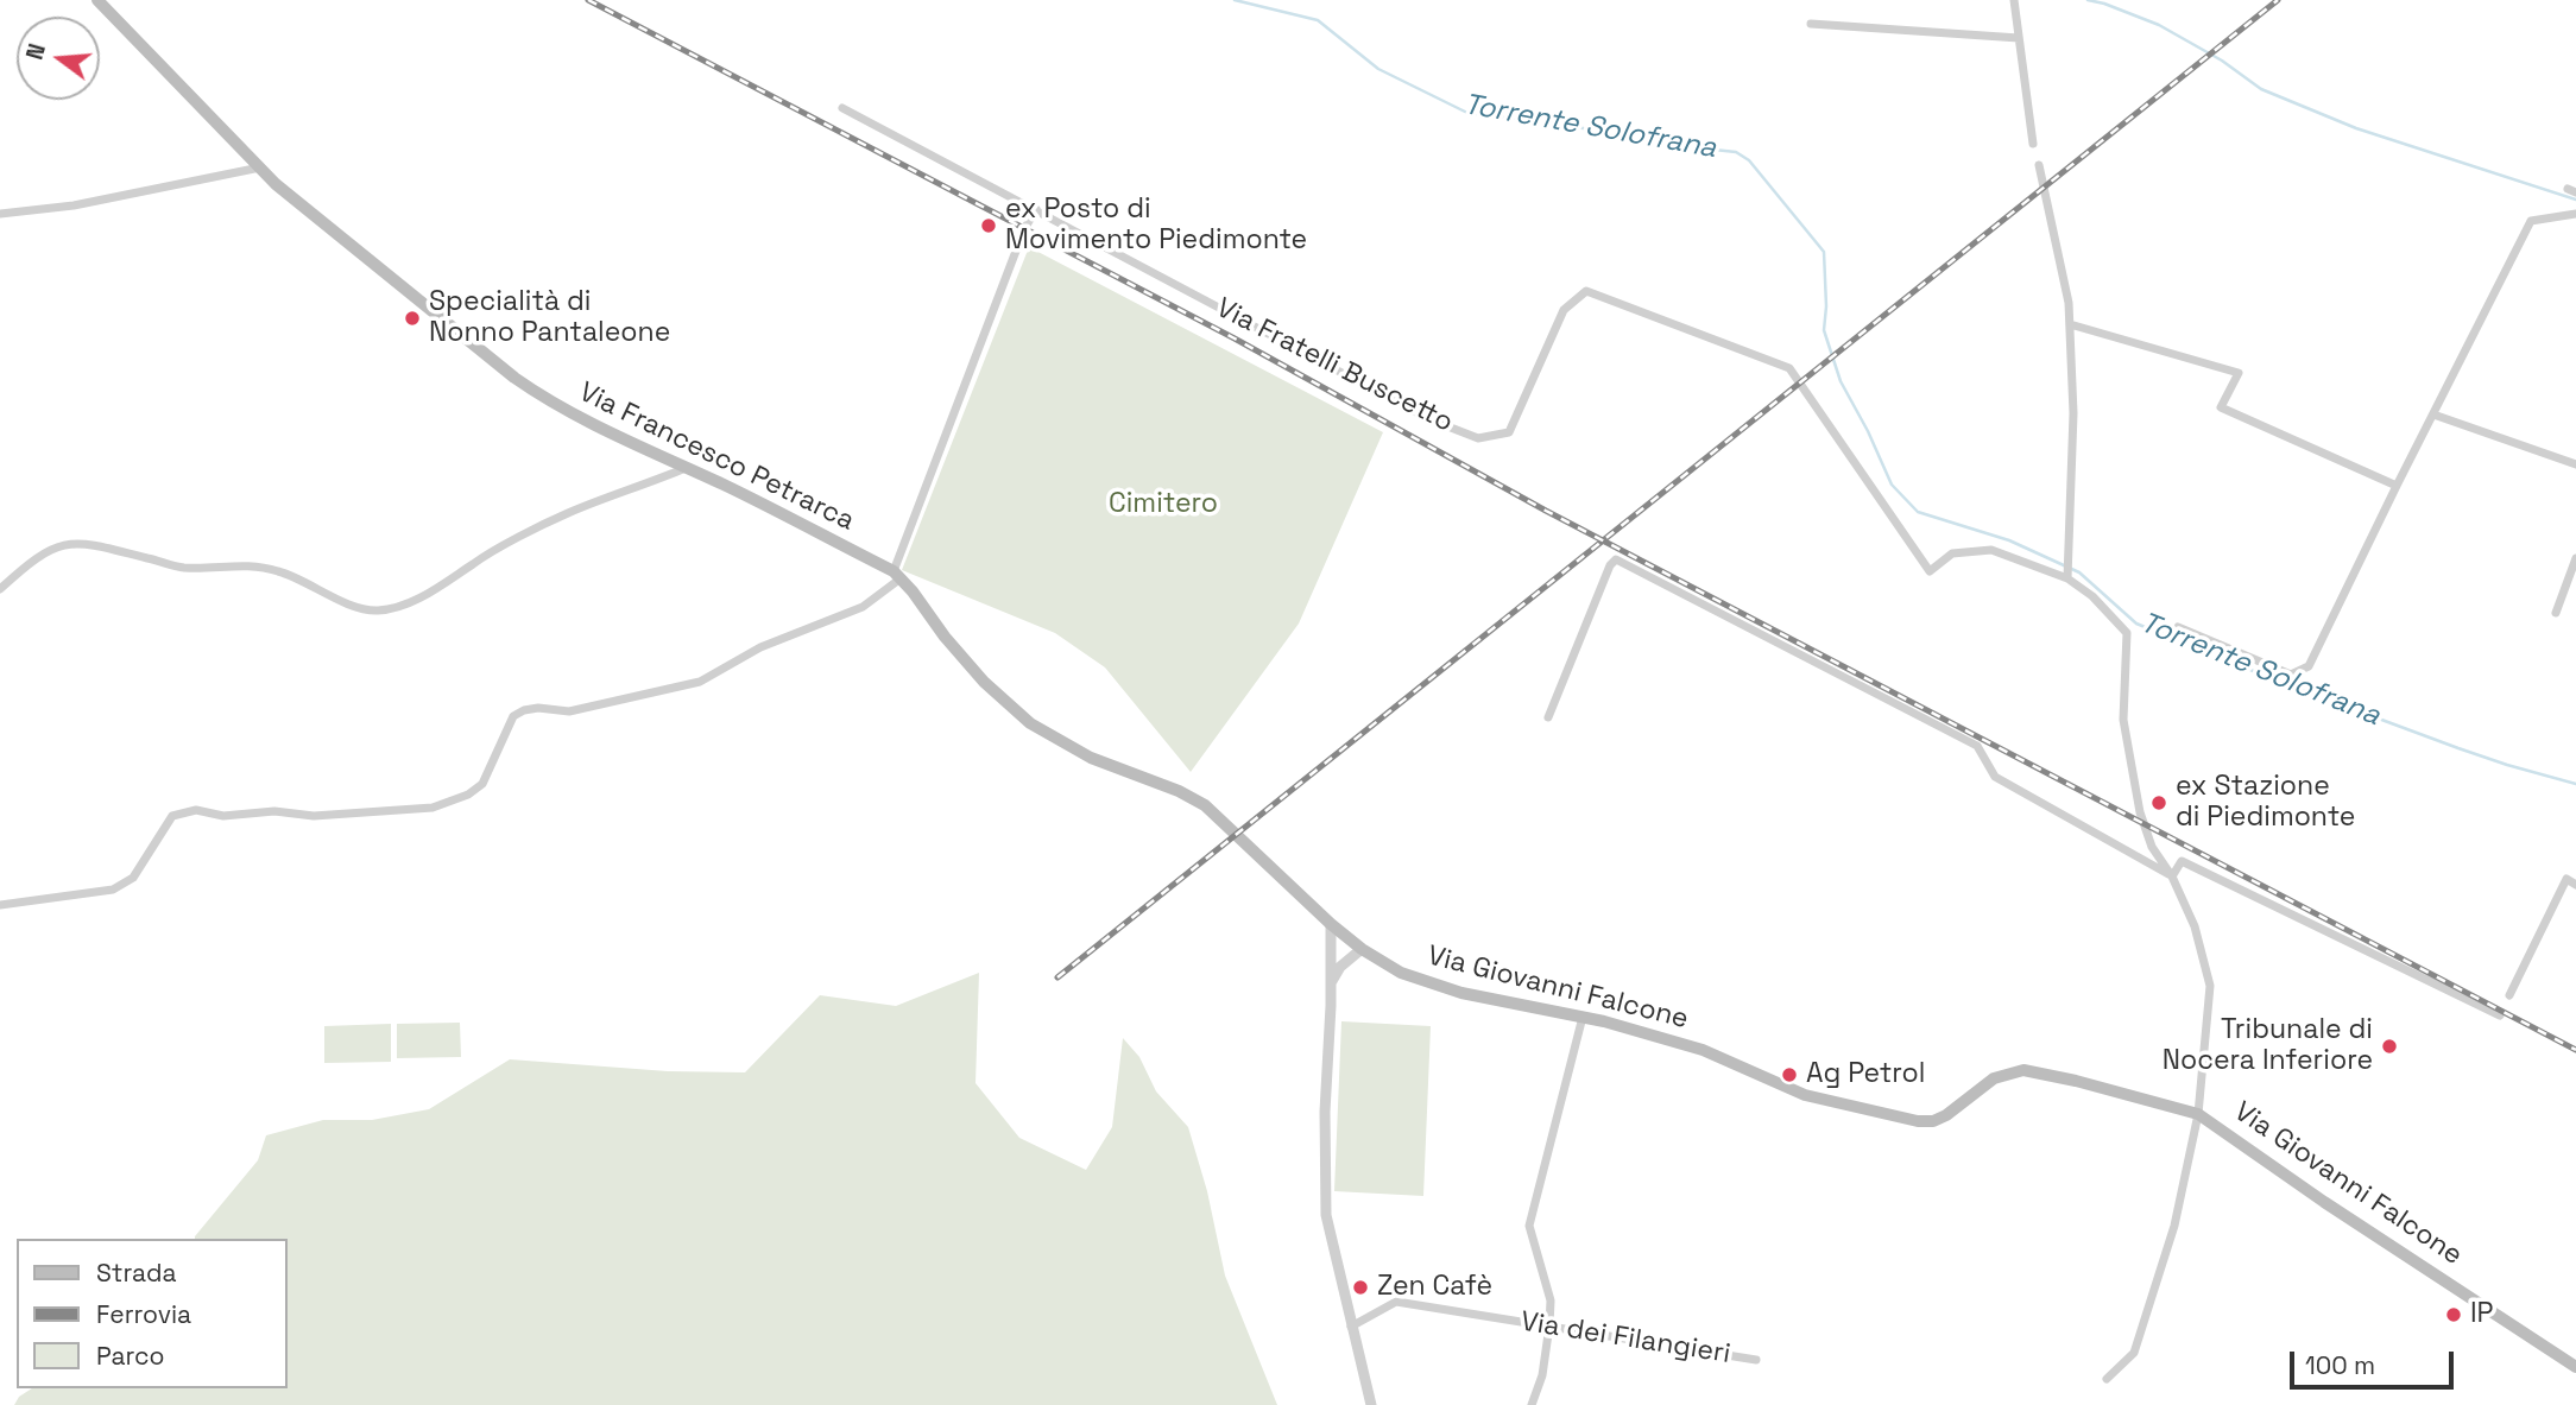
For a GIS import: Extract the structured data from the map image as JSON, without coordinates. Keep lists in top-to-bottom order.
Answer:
{
  "streets": {
    "main road": ["Via Francesco Petrarca", "Via Giovanni Falcone"],
    "street": ["Via Fratelli Buscetto", "Via dei Filangieri"]
  },
  "crossings": [
    ["Via Fratelli Buscetto", "Via Giovanni Falcone"],
    ["Via Francesco Petrarca", "Via Giovanni Falcone"]
  ],
  "water": ["Torrente Solofrana"],
  "parks": ["Cimitero"],
  "places": [
    "ex Posto di Movimento Piedimonte",
    "Specialità di Nonno Pantaleone",
    "ex Stazione di Piedimonte",
    "Tribunale di Nocera Inferiore",
    "Ag Petrol",
    "Zen Cafè",
    "IP"
  ],
  "legend": ["Strada", "Ferrovia", "Parco"],
  "scale_bar": "100 m",
  "north": "left"
}
